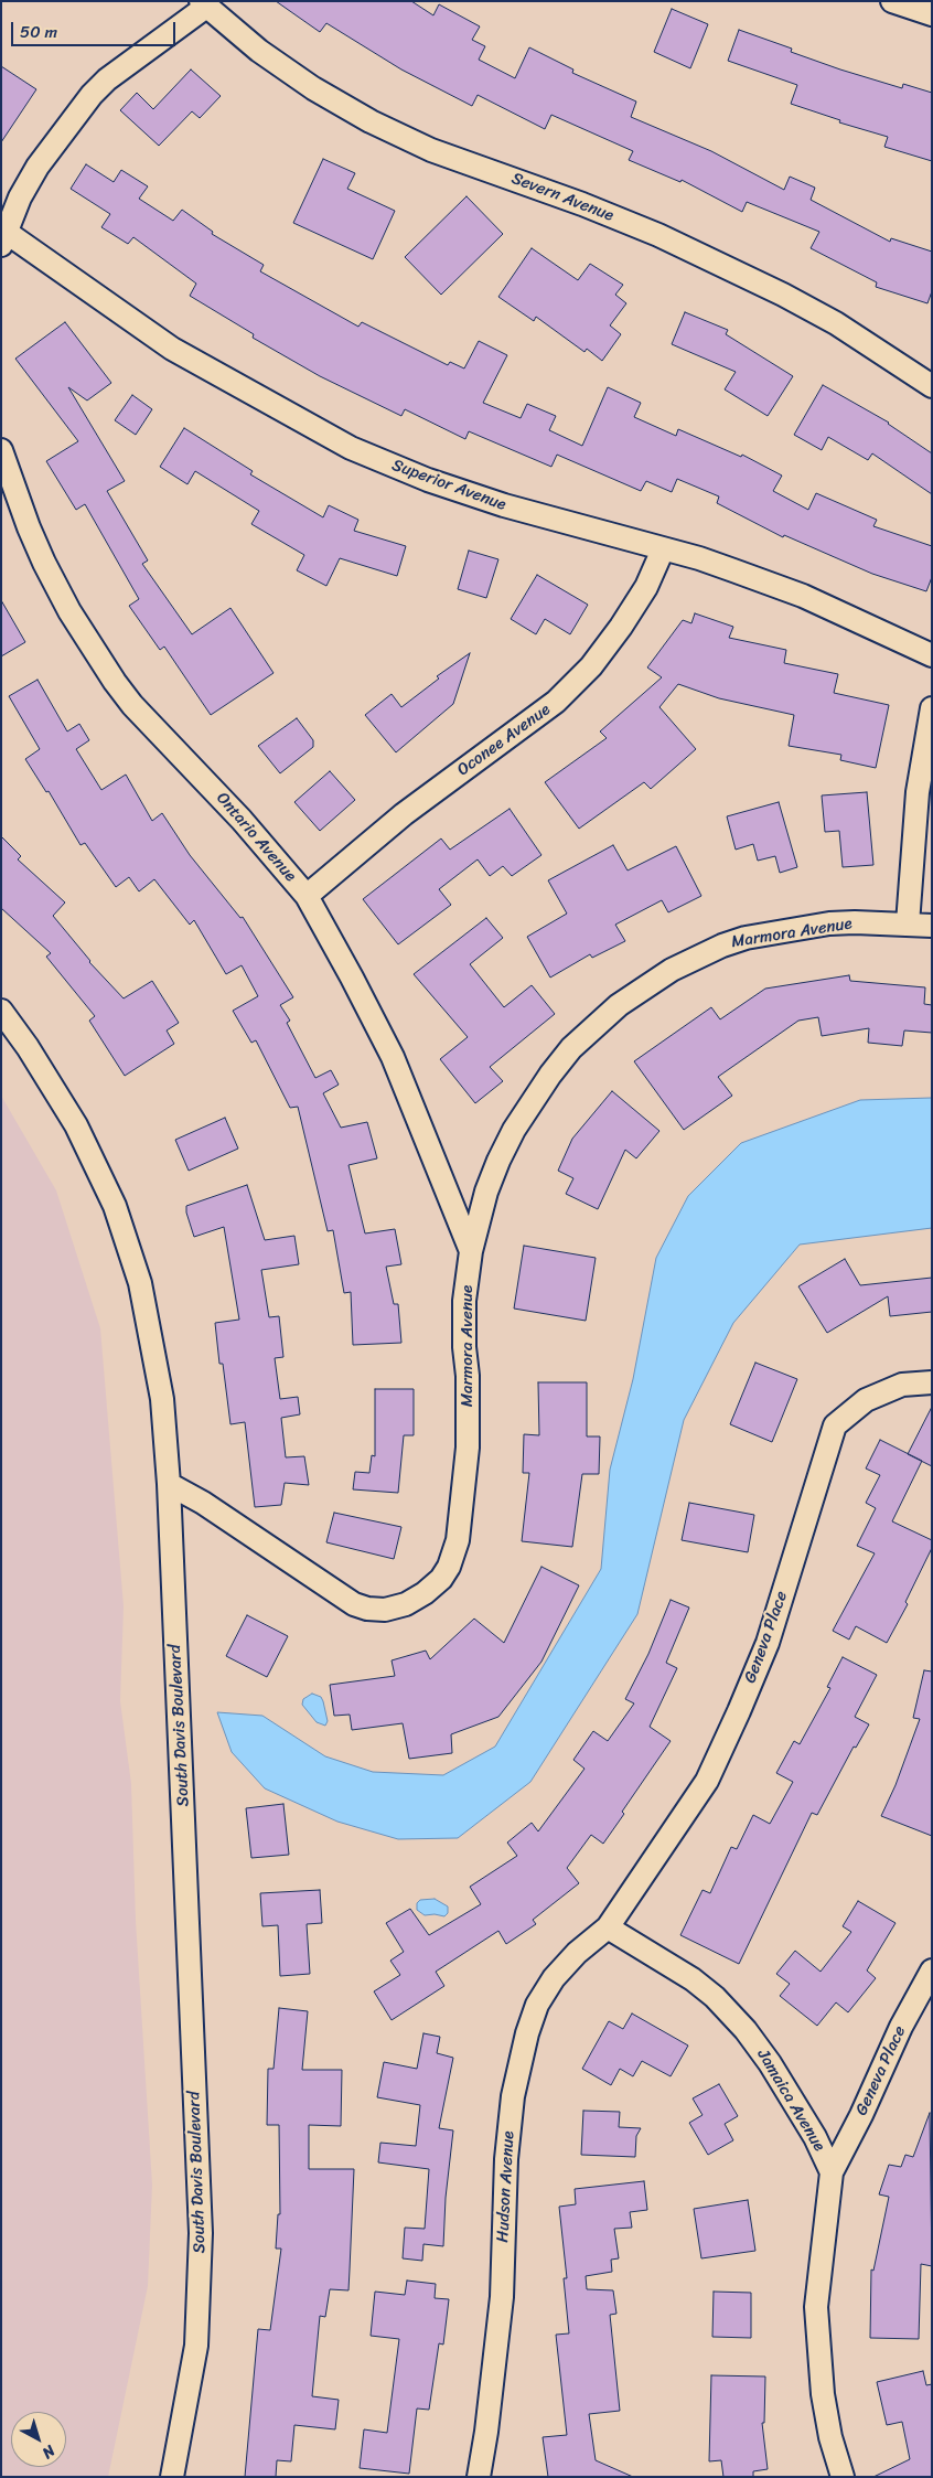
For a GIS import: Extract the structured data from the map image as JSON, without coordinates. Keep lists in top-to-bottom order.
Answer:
{
  "streets": {
    "street": [
      "Severn Avenue",
      "Superior Avenue",
      "Oconee Avenue",
      "Ontario Avenue",
      "Marmora Avenue",
      "Geneva Place",
      "South Davis Boulevard",
      "Jamaica Avenue",
      "Hudson Avenue"
    ]
  },
  "crossings": [
    ["Superior Avenue", "Oconee Avenue"],
    ["Oconee Avenue", "Ontario Avenue"],
    ["Ontario Avenue", "Marmora Avenue"],
    ["Marmora Avenue", "South Davis Boulevard"],
    ["Geneva Place", "Jamaica Avenue"],
    ["Geneva Place", "Hudson Avenue"],
    ["Jamaica Avenue", "Hudson Avenue"]
  ],
  "scale_bar": "50 m",
  "north": "bottom right"
}
